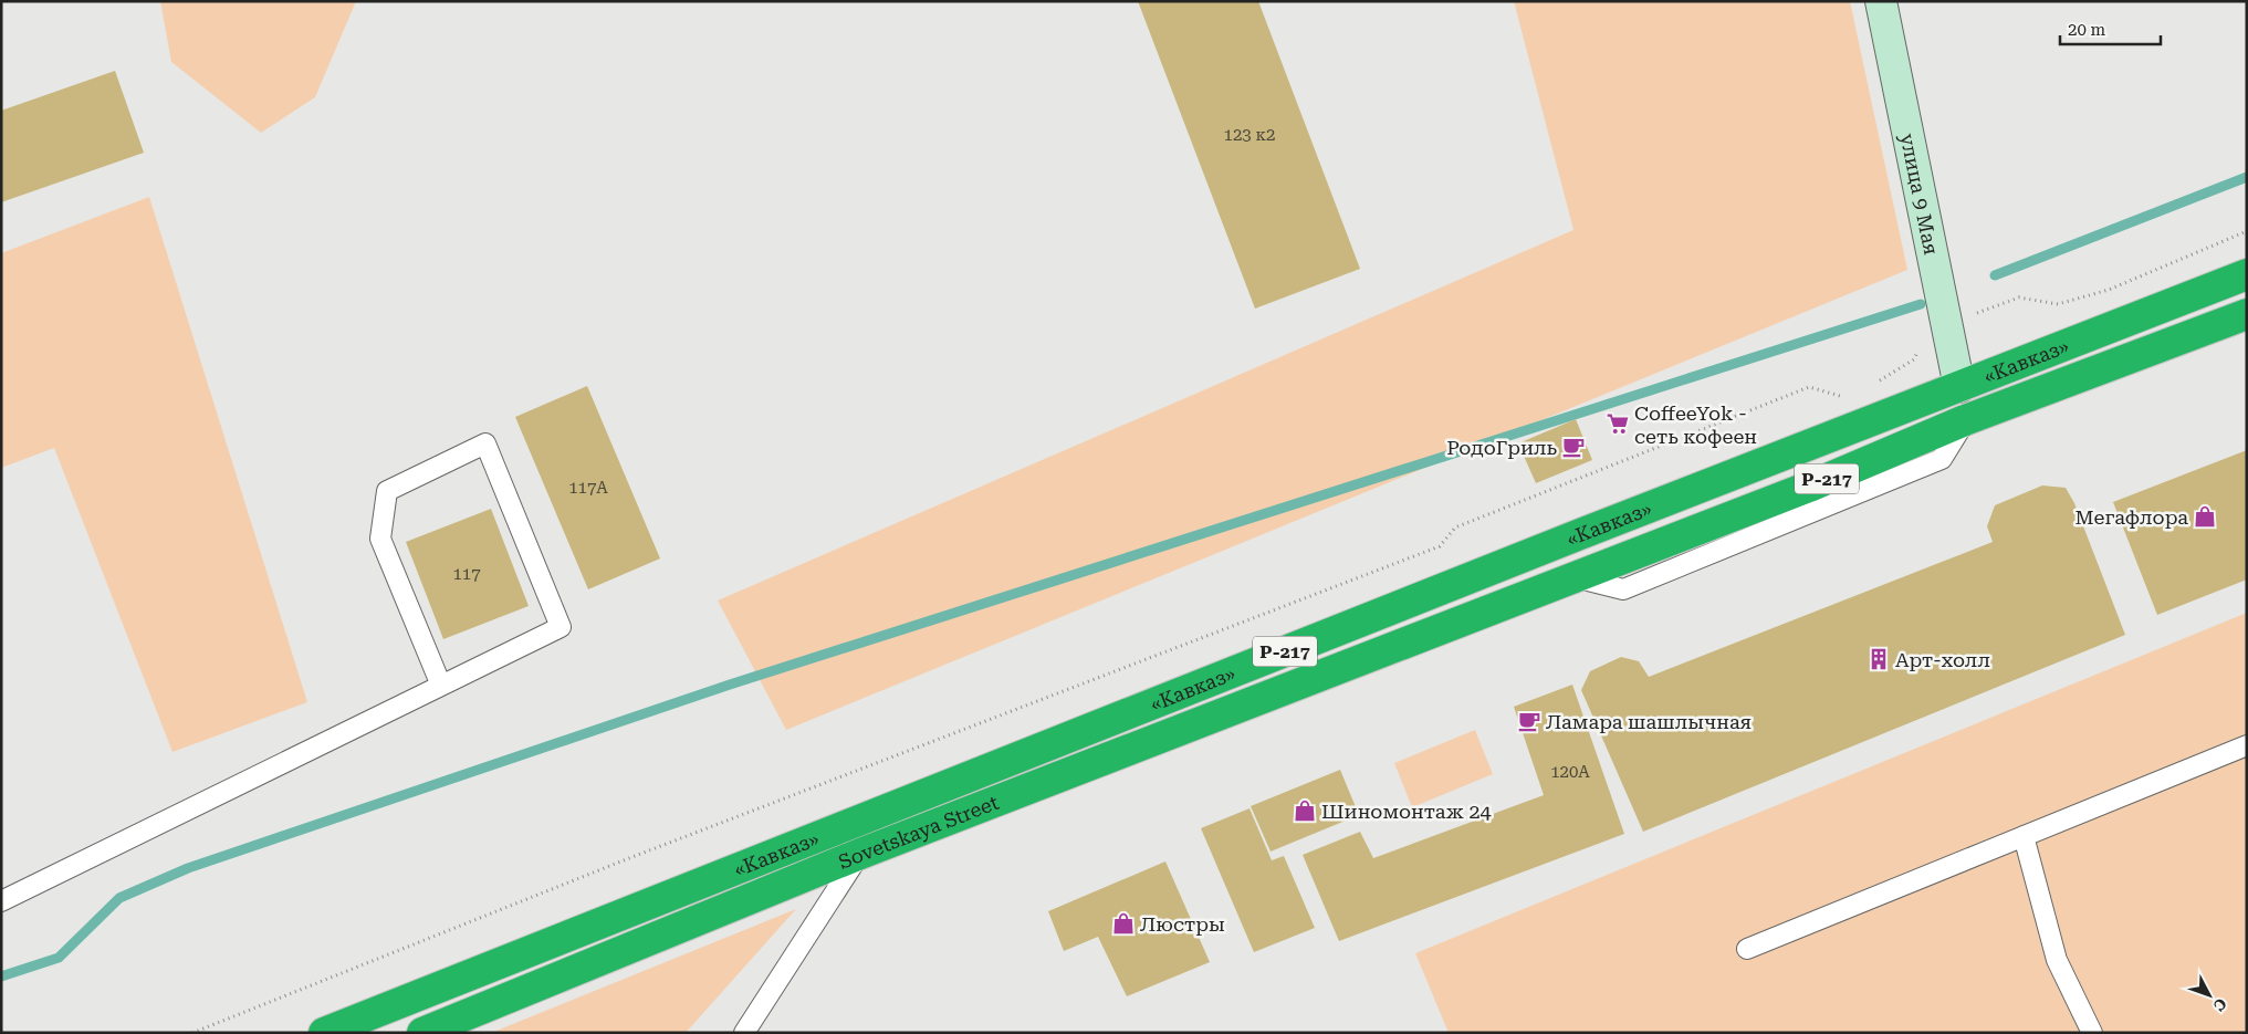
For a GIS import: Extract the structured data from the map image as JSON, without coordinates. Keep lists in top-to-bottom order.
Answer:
{
  "streets": {
    "highway": ["«Кавказ»", "Р-217", "Sovetskaya Street"],
    "street": ["улица 9 Мая"]
  },
  "crossings": [
    ["улица 9 Мая", "«Кавказ»"],
    ["«Кавказ»", "Sovetskaya Street"]
  ],
  "places": {
    "supermarket": ["CoffeeYok - сеть кофеен"],
    "cafe": ["РодоГриль", "Ламара шашлычная"],
    "shop": ["Мегафлора", "Шиномонтаж 24", "Люстры"],
    "building": ["Арт-холл"]
  },
  "house_numbers": [
    "123 к2",
    "117А",
    "117",
    "120А"
  ],
  "scale_bar": "20 m",
  "north": "bottom right"
}
